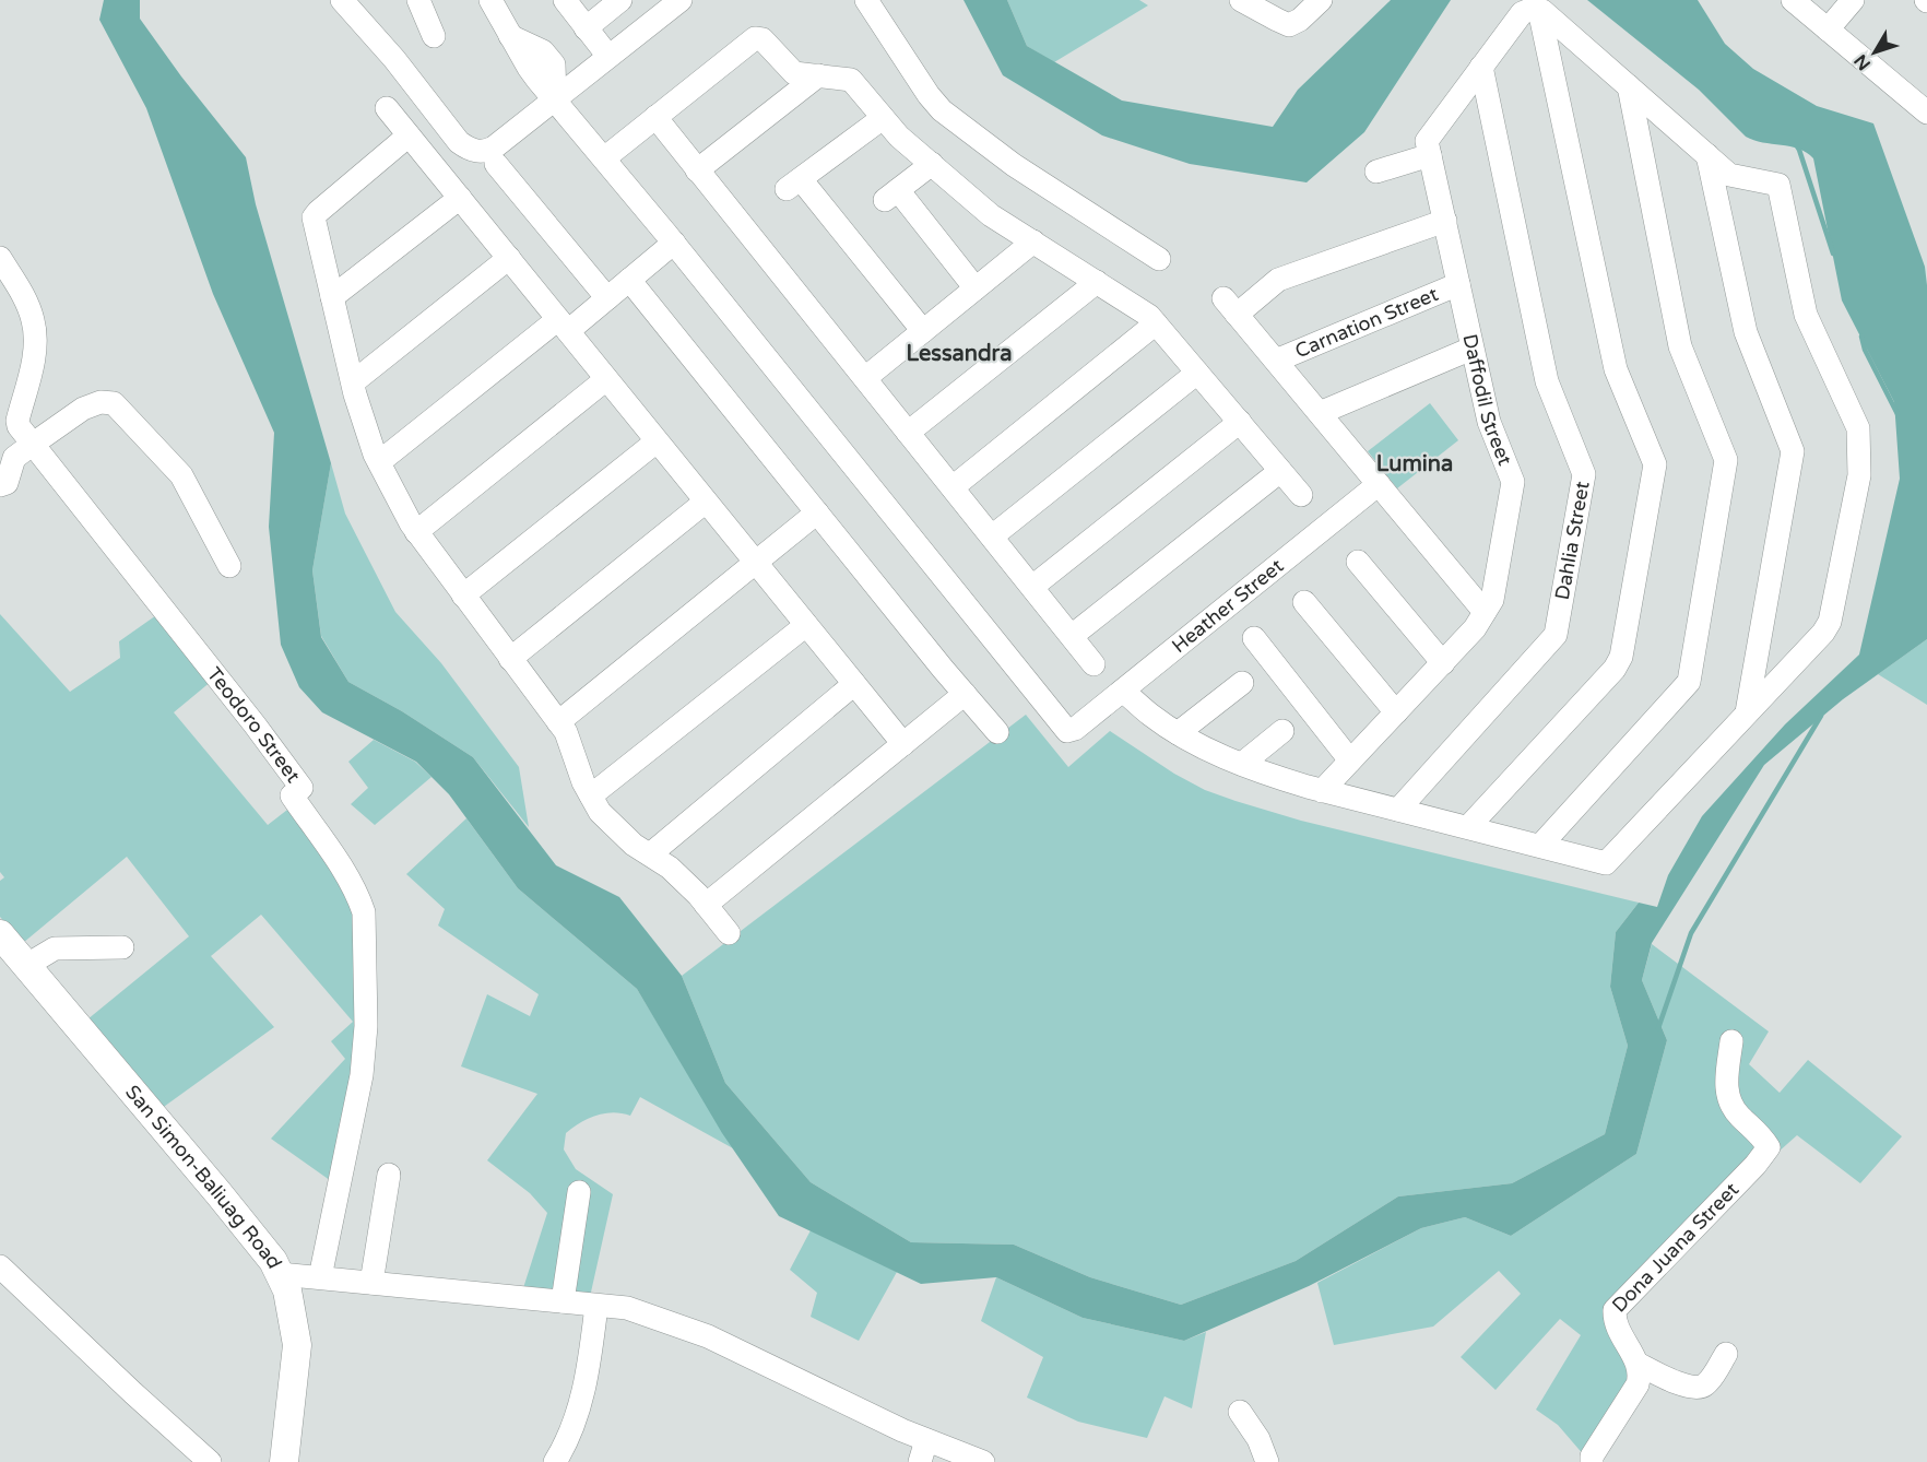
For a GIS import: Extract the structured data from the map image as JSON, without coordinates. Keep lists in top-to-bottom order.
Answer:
{
  "streets": {
    "main road": ["San Simon-Baliuag Road"],
    "street": [
      "Carnation Street",
      "Daffodil Street",
      "Dahlia Street",
      "Heather Street",
      "Teodoro Street",
      "Dona Juana Street"
    ]
  },
  "crossings": [
    ["Carnation Street", "Daffodil Street"]
  ],
  "districts": ["Lessandra", "Lumina"],
  "north": "bottom left"
}
